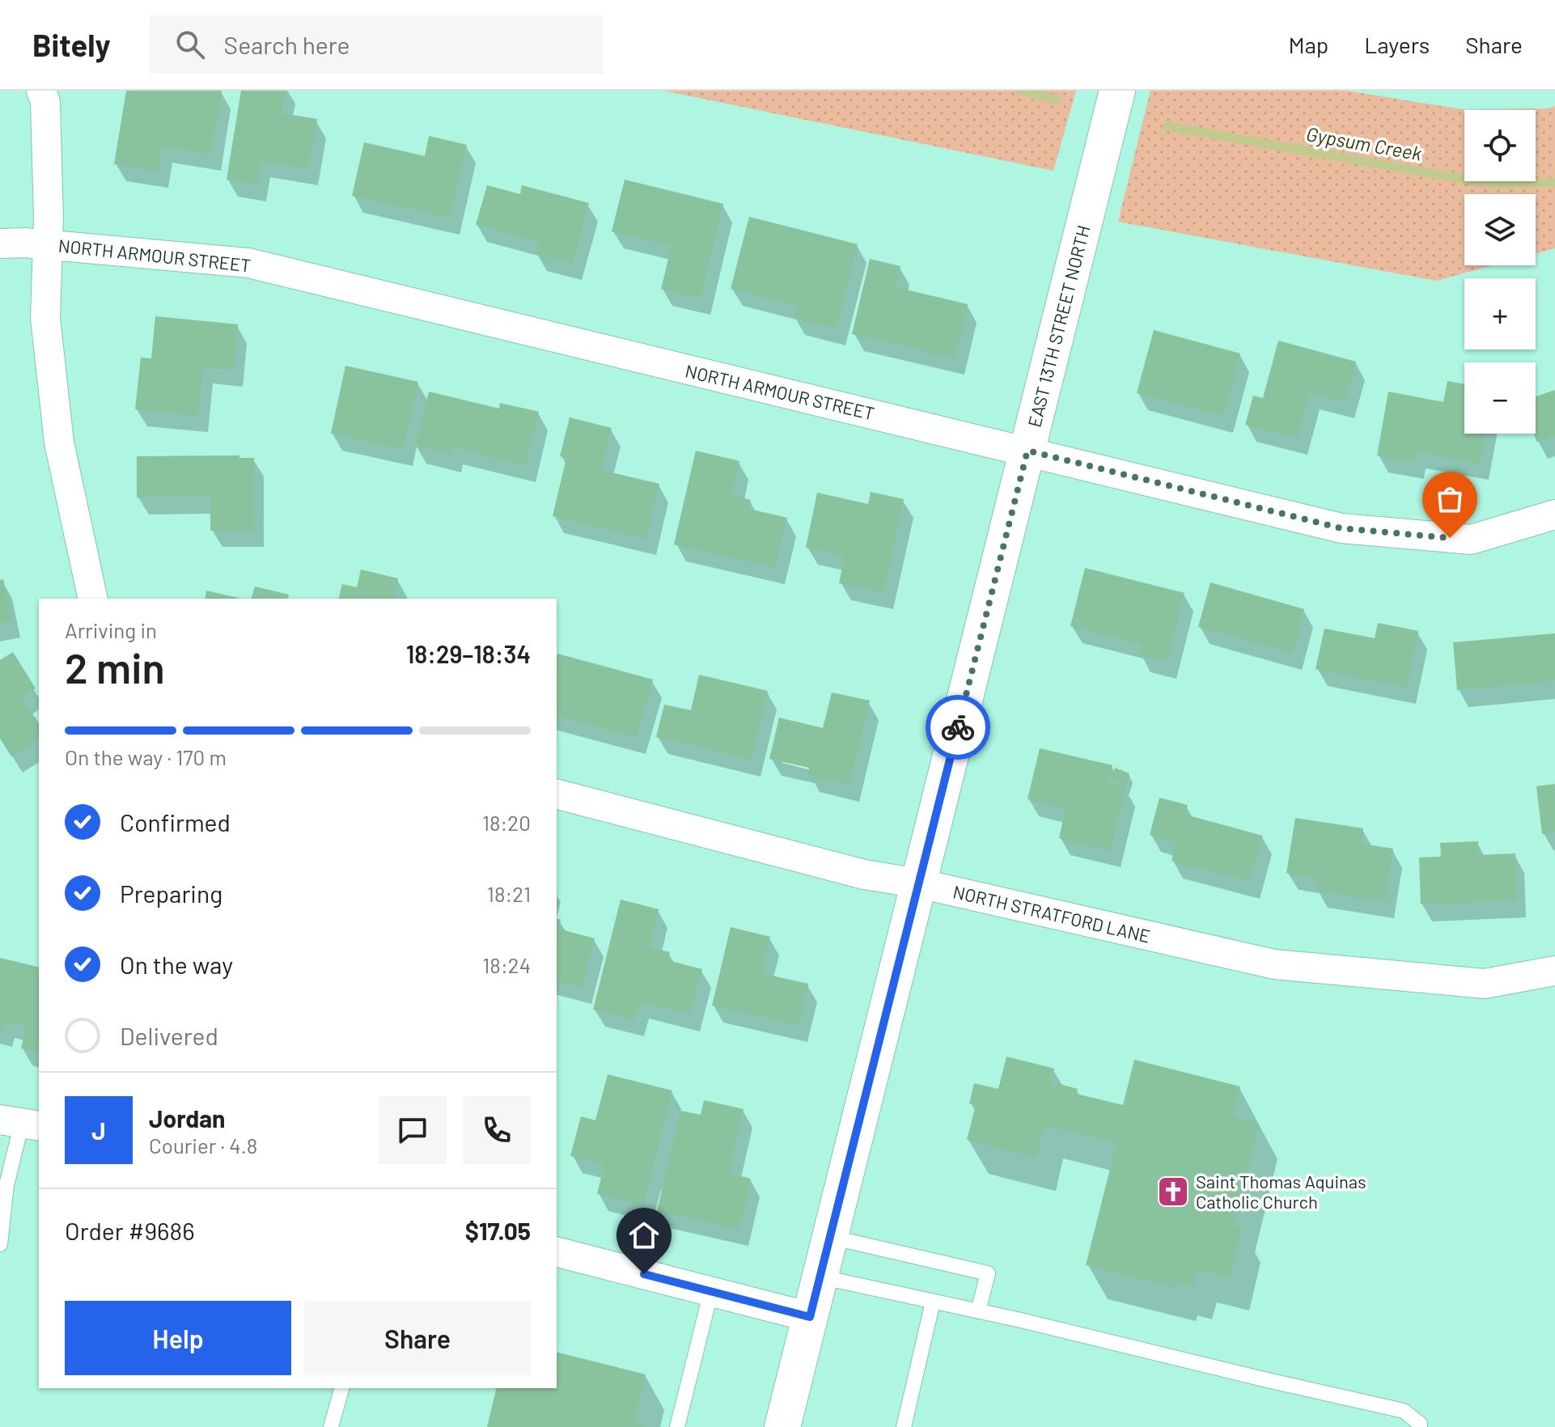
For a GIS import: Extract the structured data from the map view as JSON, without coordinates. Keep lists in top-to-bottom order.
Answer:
{
  "streets": {
    "main road": ["EAST 13TH STREET NORTH"],
    "street": ["NORTH ARMOUR STREET", "NORTH STRATFORD LANE"]
  },
  "crossings": [
    ["NORTH ARMOUR STREET", "EAST 13TH STREET NORTH"],
    ["EAST 13TH STREET NORTH", "NORTH STRATFORD LANE"]
  ],
  "water": ["Gypsum Creek"],
  "places": {
    "church": ["Saint Thomas Aquinas Catholic Church"]
  },
  "page": {
    "header": "Bitely",
    "search": "Search here",
    "nav": ["Map", "Layers", "Share"],
    "map_buttons": ["+", "−"],
    "heading": ["2 min", "Arriving in", "18:29–18:34"],
    "panel": [
      "Jordan",
      "Courier · 4.8",
      "Order #9686",
      "$17.05"
    ],
    "bar": "On the way · 170 m",
    "list": [
      ["Confirmed", "18:20"],
      ["Preparing", "18:21"],
      ["On the way", "18:24"],
      "Delivered"
    ],
    "round": "J",
    "buttons": ["Help", "Share"]
  }
}
